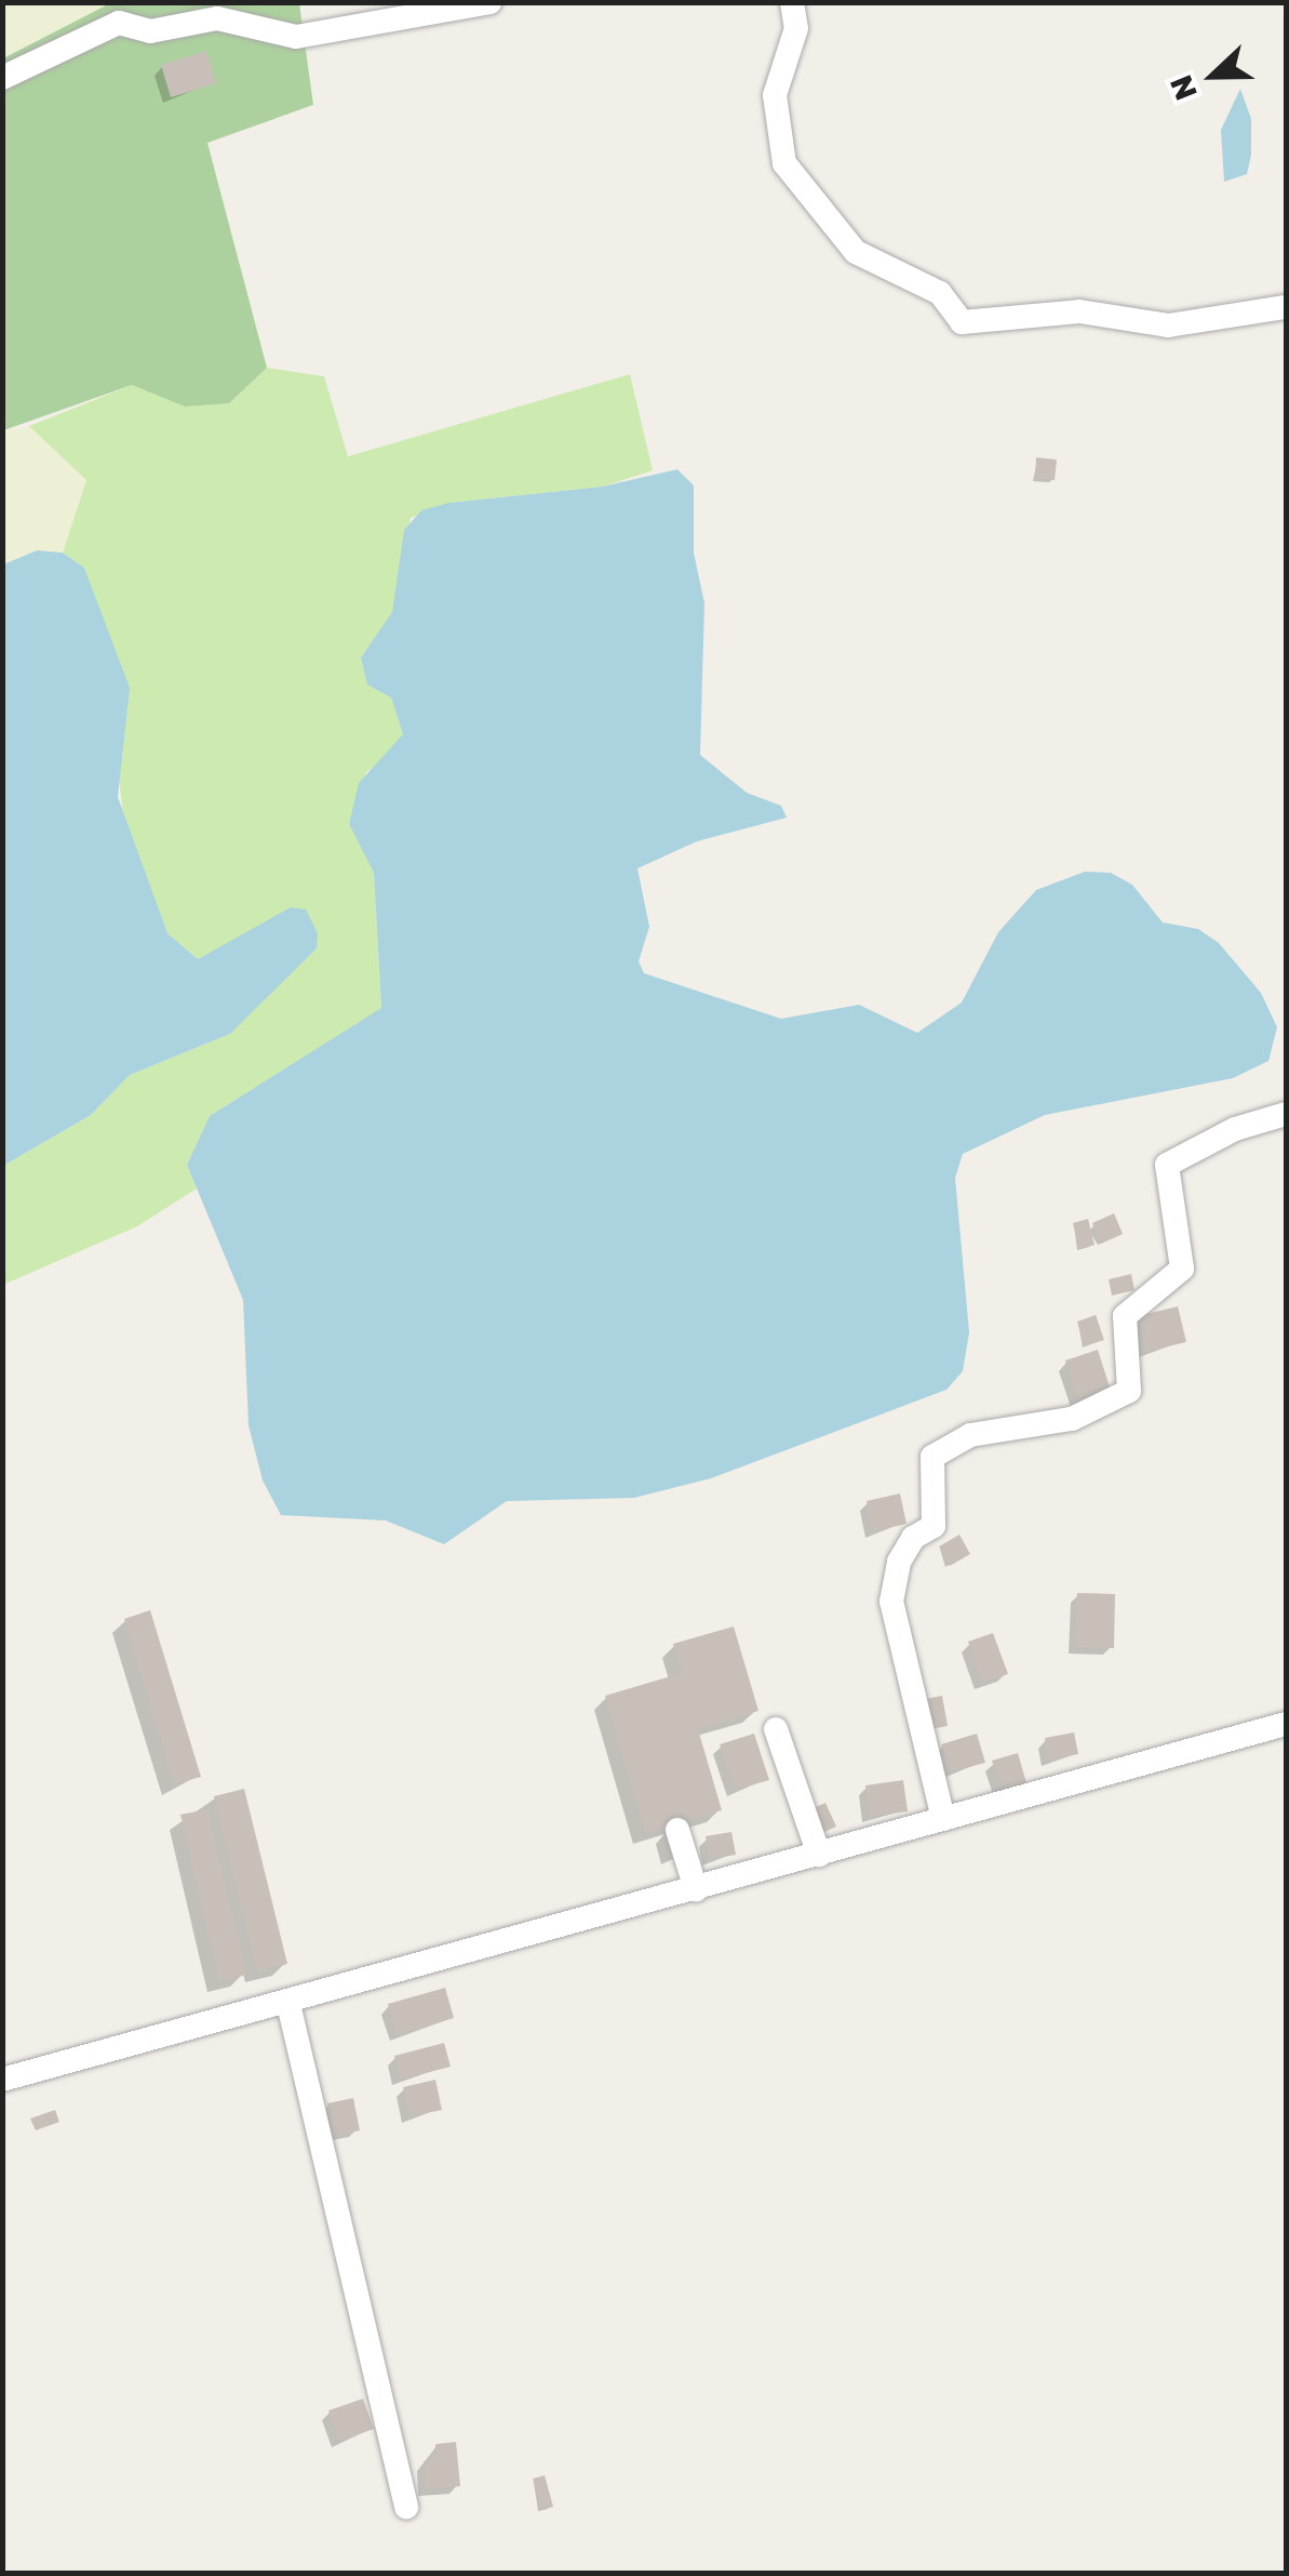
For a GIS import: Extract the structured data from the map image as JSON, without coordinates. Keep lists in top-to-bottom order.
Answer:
{
  "north": "left"
}
